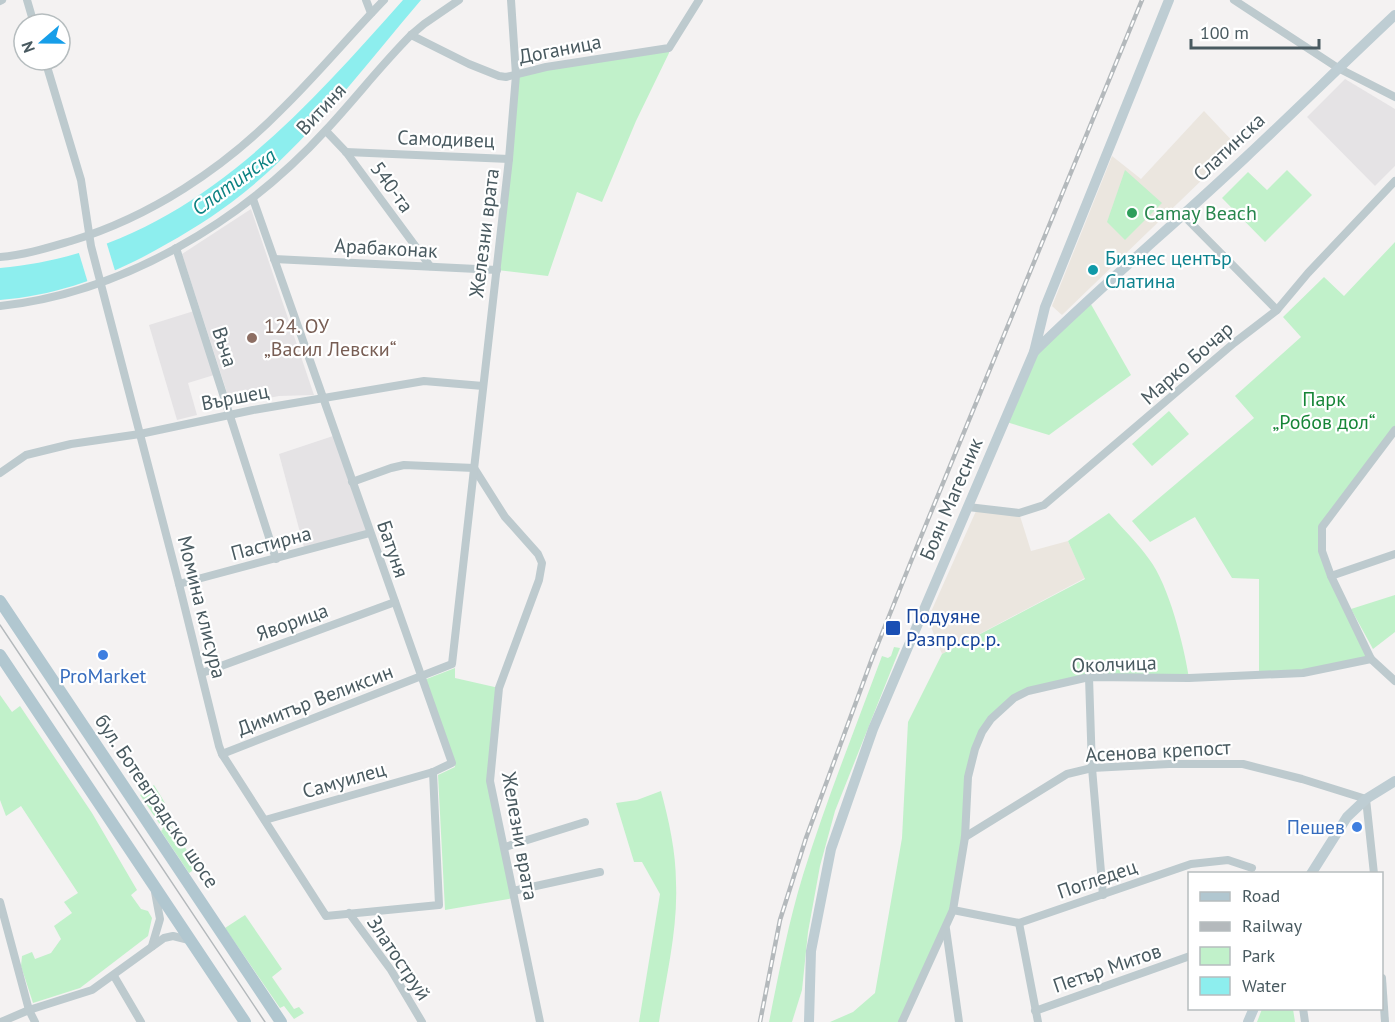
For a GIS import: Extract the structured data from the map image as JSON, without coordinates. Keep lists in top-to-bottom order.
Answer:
{
  "streets": {
    "main road": ["бул. Ботевградско шосе"],
    "street": [
      "Доганица",
      "Витиня",
      "Самодивец",
      "Слатинска",
      "540-та",
      "Железни врата",
      "Арабаконак",
      "Въча",
      "Марко Бочар",
      "Вършец",
      "Боян Магесник",
      "Пастирна",
      "Батуня",
      "Момина клисура",
      "Яворица",
      "Околчица",
      "Димитър Великсин",
      "Асенова крепост",
      "Самуилец",
      "Погледец",
      "Златоструй",
      "Петър Митов"
    ]
  },
  "crossings": [
    ["Доганица", "Витиня"],
    ["Доганица", "Железни врата"],
    ["Витиня", "540-та"],
    ["Витиня", "Въча"],
    ["Витиня", "Батуня"],
    ["Витиня", "Момина клисура"],
    ["Самодивец", "540-та"],
    ["Самодивец", "Железни врата"],
    ["Слатинска", "Боян Магесник"],
    ["540-та", "Арабаконак"],
    ["Железни врата", "Арабаконак"],
    ["Железни врата", "Вършец"],
    ["Железни врата", "Батуня"],
    ["Железни врата", "Димитър Великсин"],
    ["Арабаконак", "Батуня"],
    ["Въча", "Вършец"],
    ["Въча", "Пастирна"],
    ["Марко Бочар", "Боян Магесник"],
    ["Вършец", "Батуня"],
    ["Вършец", "Момина клисура"],
    ["Пастирна", "Батуня"],
    ["Пастирна", "Момина клисура"],
    ["Батуня", "Яворица"],
    ["Батуня", "Димитър Великсин"],
    ["Батуня", "Самуилец"],
    ["Момина клисура", "Яворица"],
    ["Момина клисура", "Димитър Великсин"],
    ["Момина клисура", "Самуилец"],
    ["Момина клисура", "Златоструй"],
    ["Околчица", "Асенова крепост"]
  ],
  "water": ["Слатинска"],
  "parks": ["Парк „Робов дол“"],
  "places": {
    "other": [
      "Camay Beach",
      "Бизнес център Слатина",
      "124. ОУ „Васил Левски“",
      "ProMarket",
      "Пешев"
    ],
    "transit": ["Подуяне Разпр.ср.р."]
  },
  "legend": [
    "Road",
    "Railway",
    "Park",
    "Water"
  ],
  "scale_bar": "100 m",
  "north": "left"
}
